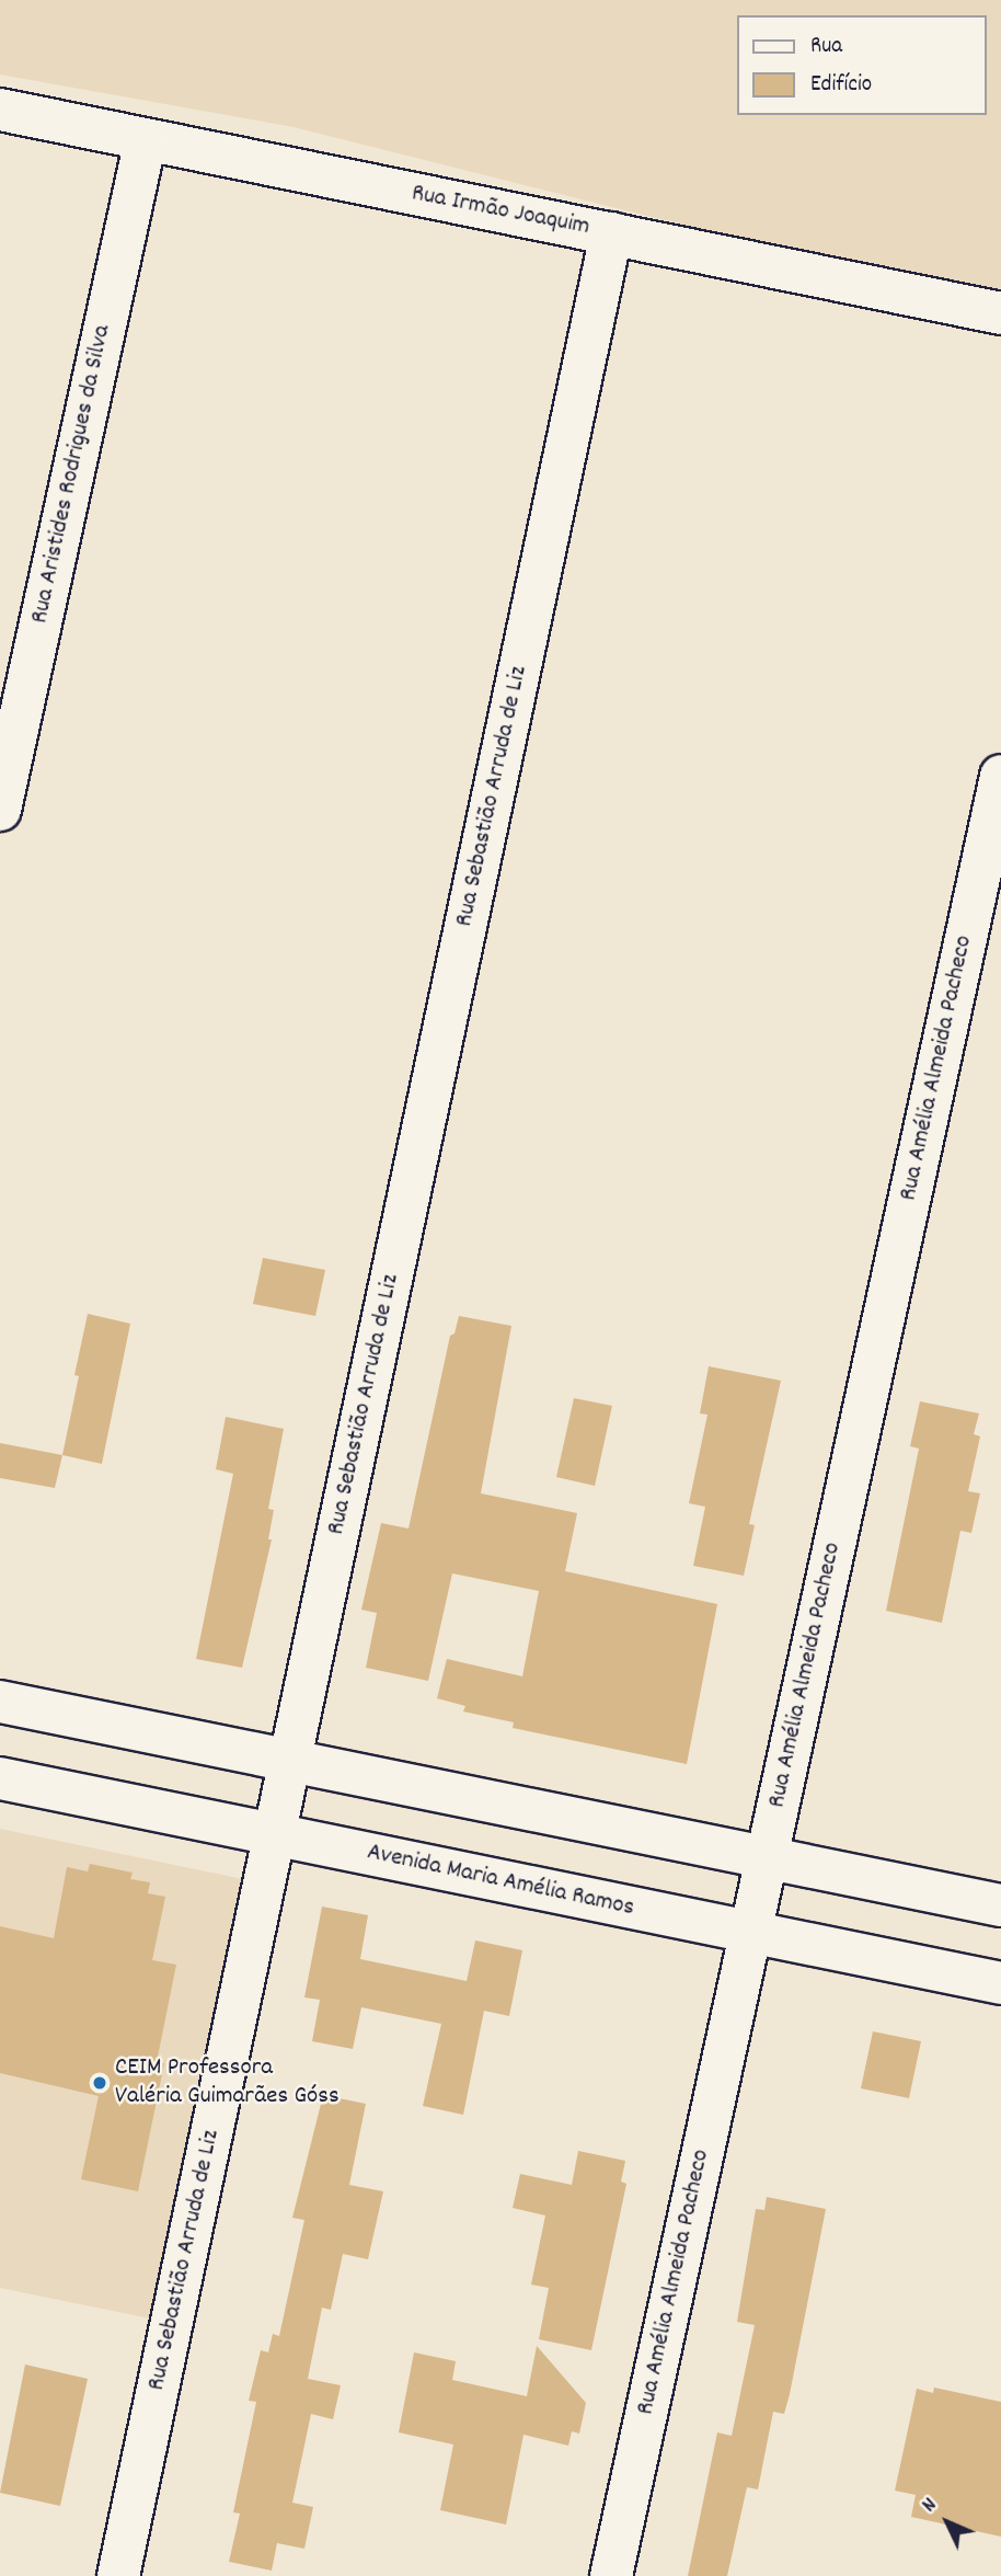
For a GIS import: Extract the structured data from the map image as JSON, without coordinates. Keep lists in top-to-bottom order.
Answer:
{
  "streets": {
    "street": [
      "Rua Irmão Joaquim",
      "Rua Aristides Rodrigues da Silva",
      "Rua Sebastião Arruda de Liz",
      "Rua Amélia Almeida Pacheco",
      "Avenida Maria Amélia Ramos"
    ]
  },
  "crossings": [
    ["Rua Irmão Joaquim", "Rua Aristides Rodrigues da Silva"],
    ["Rua Irmão Joaquim", "Rua Sebastião Arruda de Liz"],
    ["Rua Sebastião Arruda de Liz", "Avenida Maria Amélia Ramos"],
    ["Rua Amélia Almeida Pacheco", "Avenida Maria Amélia Ramos"]
  ],
  "places": ["CEIM Professora Valéria Guimarães Góss"],
  "legend": ["Rua", "Edifício"],
  "north": "top left"
}
